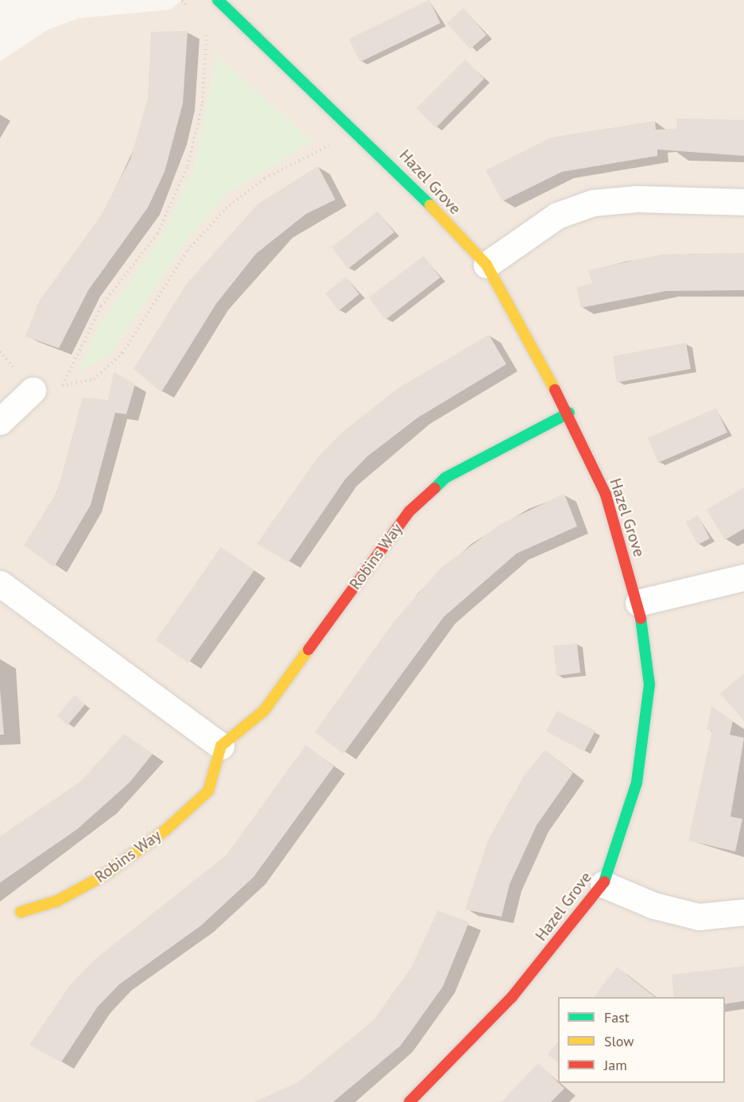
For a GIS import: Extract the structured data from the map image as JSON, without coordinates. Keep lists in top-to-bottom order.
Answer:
{
  "streets": {
    "street": ["Hazel Grove", "Robins Way"]
  },
  "crossings": [
    ["Hazel Grove", "Robins Way"]
  ],
  "legend": ["Fast", "Slow", "Jam"]
}
